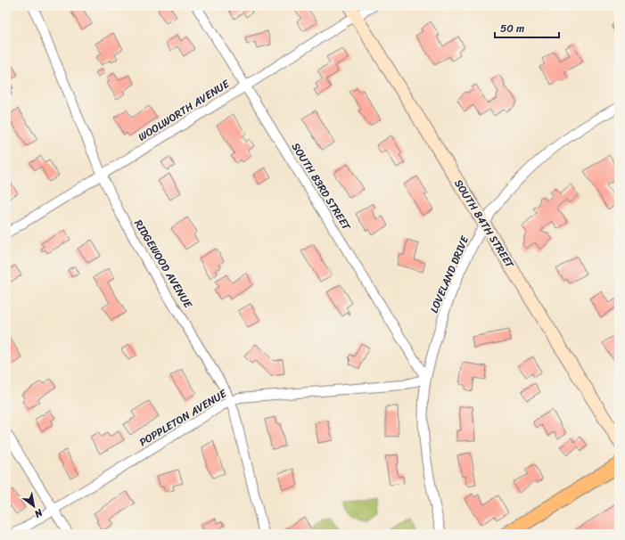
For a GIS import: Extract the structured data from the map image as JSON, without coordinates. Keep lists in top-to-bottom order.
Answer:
{
  "streets": {
    "main road": ["SOUTH 84TH STREET"],
    "street": [
      "WOOLWORTH AVENUE",
      "SOUTH 83RD STREET",
      "RIDGEWOOD AVENUE",
      "LOVELAND DRIVE",
      "POPPLETON AVENUE"
    ]
  },
  "crossings": [
    ["WOOLWORTH AVENUE", "SOUTH 83RD STREET"],
    ["WOOLWORTH AVENUE", "SOUTH 84TH STREET"],
    ["WOOLWORTH AVENUE", "RIDGEWOOD AVENUE"],
    ["SOUTH 83RD STREET", "LOVELAND DRIVE"],
    ["SOUTH 83RD STREET", "POPPLETON AVENUE"],
    ["SOUTH 84TH STREET", "LOVELAND DRIVE"],
    ["RIDGEWOOD AVENUE", "POPPLETON AVENUE"],
    ["LOVELAND DRIVE", "POPPLETON AVENUE"]
  ],
  "scale_bar": "50 m",
  "north": "bottom right"
}
